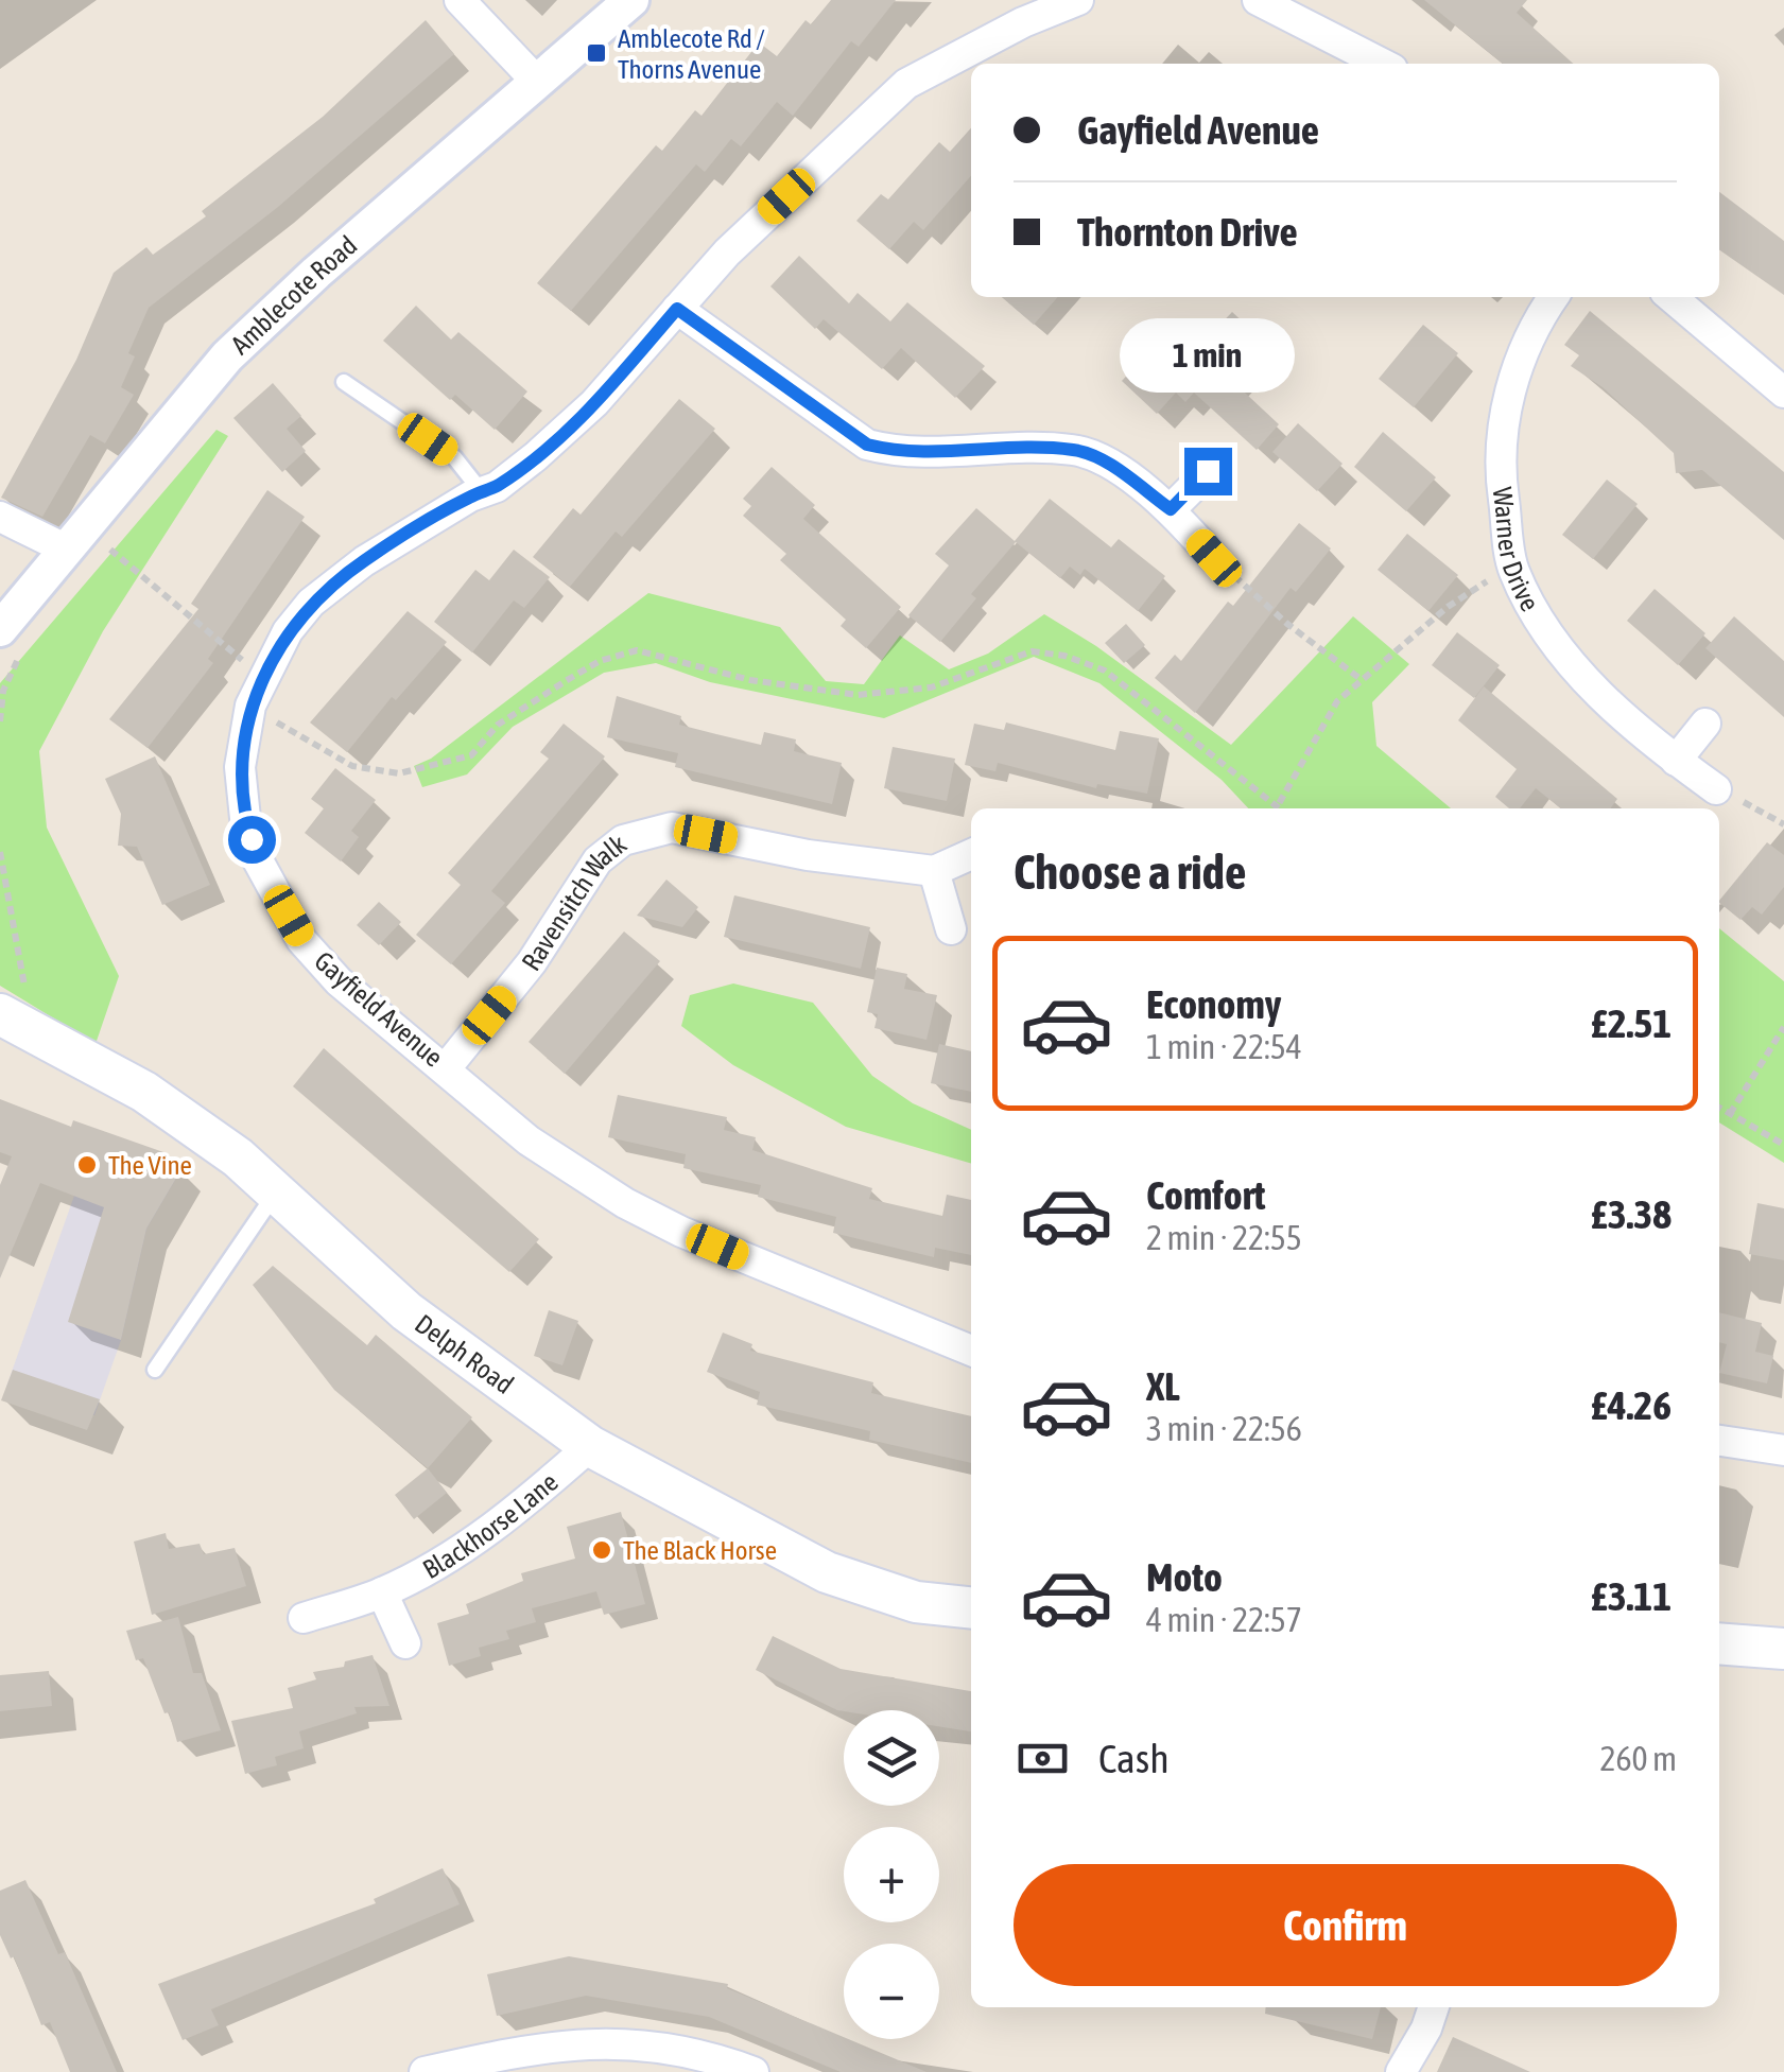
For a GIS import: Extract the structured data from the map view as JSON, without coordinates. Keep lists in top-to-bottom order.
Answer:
{
  "streets": {
    "main road": ["Delph Road"],
    "street": [
      "Amblecote Road",
      "Warner Drive",
      "Ravensitch Walk",
      "Gayfield Avenue",
      "Blackhorse Lane"
    ]
  },
  "crossings": [
    ["Ravensitch Walk", "Gayfield Avenue"],
    ["Delph Road", "Blackhorse Lane"]
  ],
  "places": {
    "transit": ["Amblecote Rd / Thorns Avenue"],
    "other": ["The Vine", "The Black Horse"]
  },
  "page": {
    "banner": ["Gayfield Avenue", "Thornton Drive"],
    "bubble": "1 min",
    "heading": "Choose a ride",
    "list": [
      {
        "name": "Economy",
        "note": "1 min · 22:54",
        "value": "£2.51"
      },
      {
        "name": "Comfort",
        "note": "2 min · 22:55",
        "value": "£3.38"
      },
      {
        "name": "XL",
        "note": "3 min · 22:56",
        "value": "£4.26"
      },
      {
        "name": "Moto",
        "note": "4 min · 22:57",
        "value": "£3.11"
      }
    ],
    "pay": ["Cash", "260 m"],
    "map_buttons": ["+", "−"],
    "buttons": "Confirm"
  }
}
